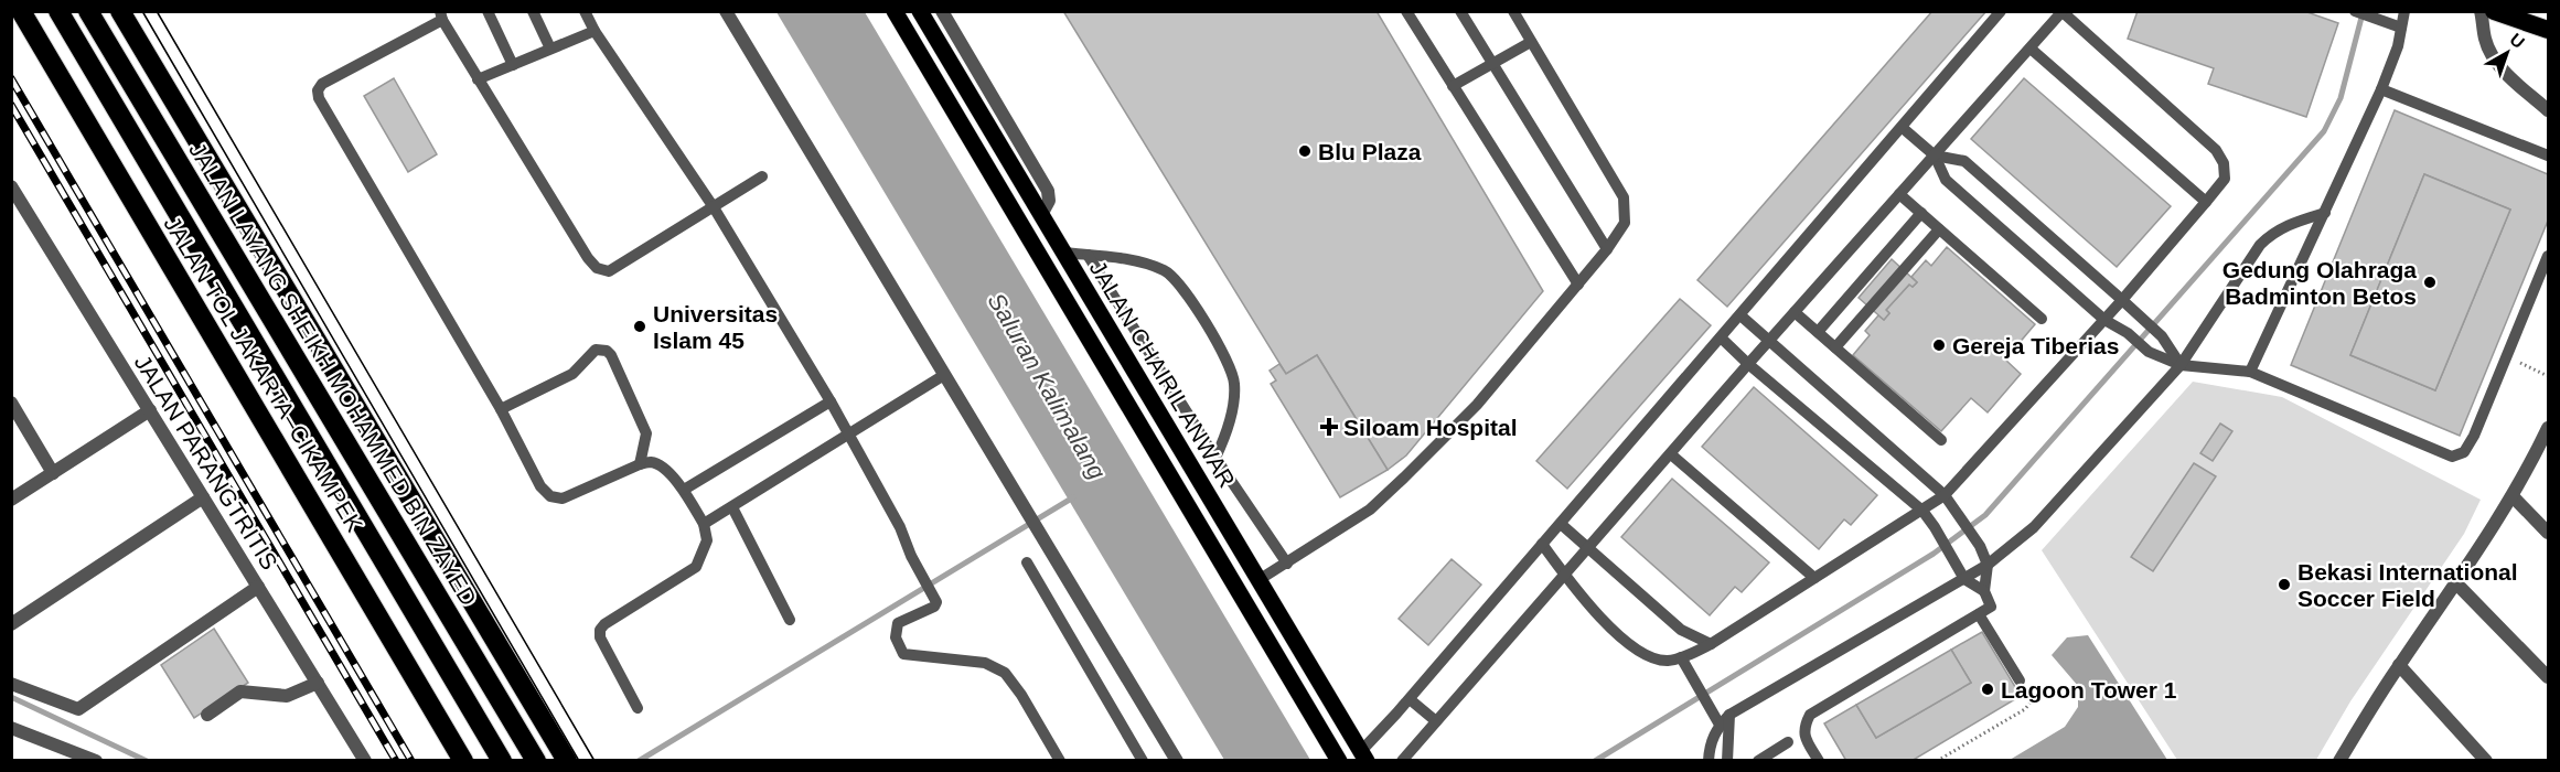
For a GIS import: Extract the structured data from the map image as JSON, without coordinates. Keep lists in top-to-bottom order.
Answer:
{
  "streets": {
    "highway": ["JALAN TOL JAKARTA–CIKAMPEK", "JALAN LAYANG SHEIKH MOHAMMED BIN ZAYED"],
    "main road": ["JALAN CHAIRIL ANWAR"],
    "street": ["JALAN PARANGTRITIS"]
  },
  "water": ["Saluran Kalimalang"],
  "places": {
    "other": [
      "Blu Plaza",
      "Gedung Olahraga Badminton Betos",
      "Universitas Islam 45",
      "Gereja Tiberias",
      "Bekasi International Soccer Field",
      "Lagoon Tower 1"
    ],
    "health": ["Siloam Hospital"]
  },
  "north": "top right"
}
